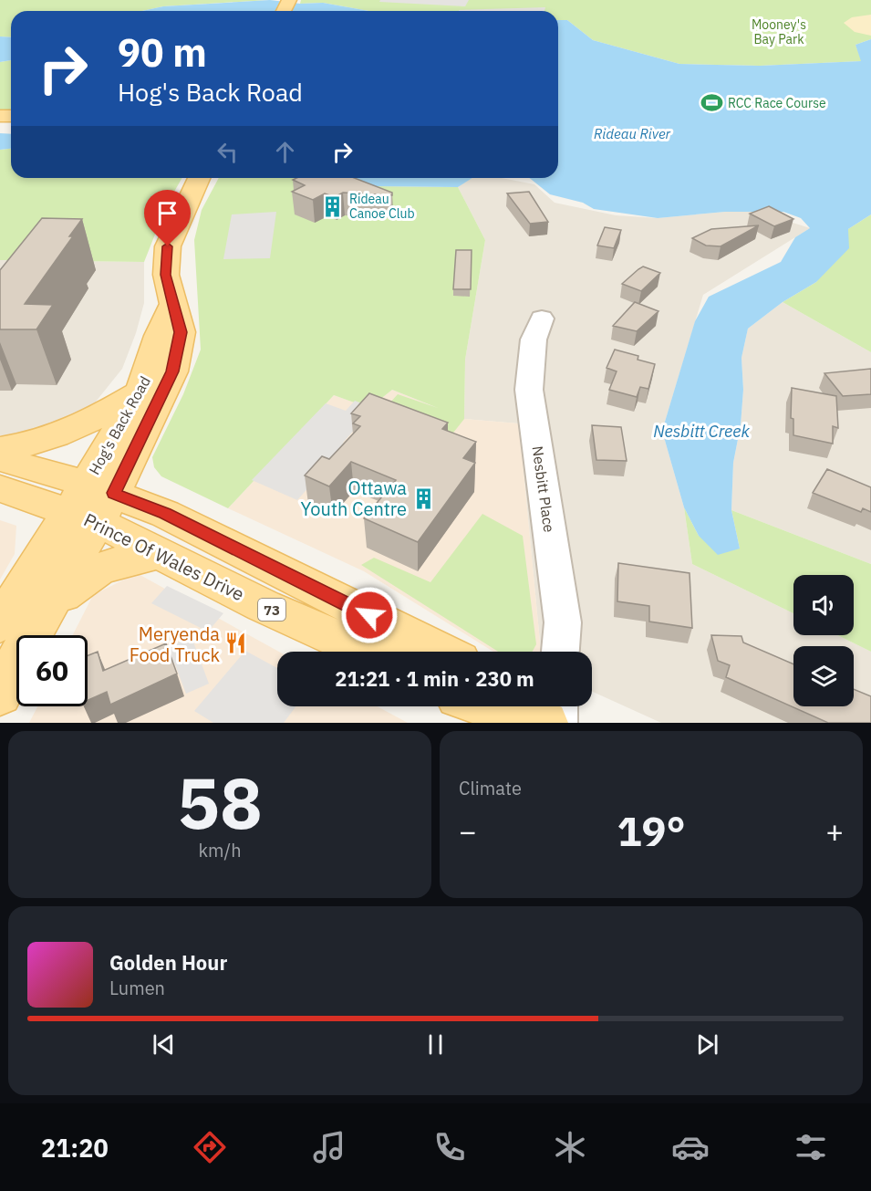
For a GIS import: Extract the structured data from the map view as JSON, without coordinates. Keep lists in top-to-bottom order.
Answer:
{
  "streets": {
    "main road": ["Hog's Back Road", "Prince Of Wales Drive", "73"],
    "street": ["Nesbitt Place"]
  },
  "crossings": [
    ["Hog's Back Road", "Prince Of Wales Drive"]
  ],
  "water": ["Rideau River", "Nesbitt Creek"],
  "parks": ["Mooney's Bay Park"],
  "places": {
    "sports": ["RCC Race Course"],
    "building": ["Rideau Canoe Club", "Ottawa Youth Centre"],
    "restaurant": ["Meryenda Food Truck"]
  },
  "page": {
    "turn": ["90 m", "Hog's Back Road"],
    "limit": "60",
    "trip": "21:21 · 1 min · 230 m",
    "tile": [
      ["58", "km/h"],
      "Climate"
    ],
    "heat": ["−", "19°", "+"],
    "song": ["Golden Hour", "Lumen"],
    "tabs": "21:20"
  }
}
